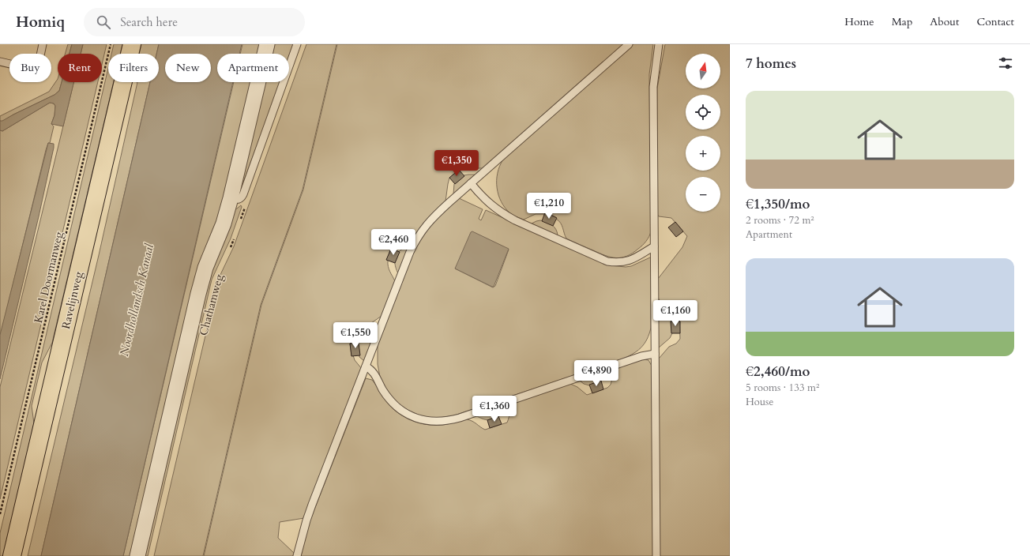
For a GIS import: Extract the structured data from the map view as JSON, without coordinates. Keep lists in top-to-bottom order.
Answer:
{
  "streets": {
    "main road": ["Ravelijnweg"],
    "street": ["Chathamweg"],
    "path": ["Karel Doormanweg"]
  },
  "water": ["Noordhollandsch Kanaal"],
  "north": "top",
  "page": {
    "header": "Homiq",
    "search": "Search here",
    "nav": [
      "Home",
      "Map",
      "About",
      "Contact"
    ],
    "heading": "7 homes",
    "map_buttons": ["+", "−"],
    "chip": [
      "Buy",
      "Rent",
      "Filters",
      "New",
      "Apartment"
    ],
    "list": [
      {
        "name": "€1,350/mo",
        "note": "2 rooms · 72 m² · Apartment"
      },
      {
        "name": "€2,460/mo",
        "note": "5 rooms · 133 m² · House"
      }
    ],
    "price": [
      "€1,350",
      "€1,210",
      "€2,460",
      "€1,160",
      "€1,550",
      "€4,890",
      "€1,360"
    ]
  }
}
